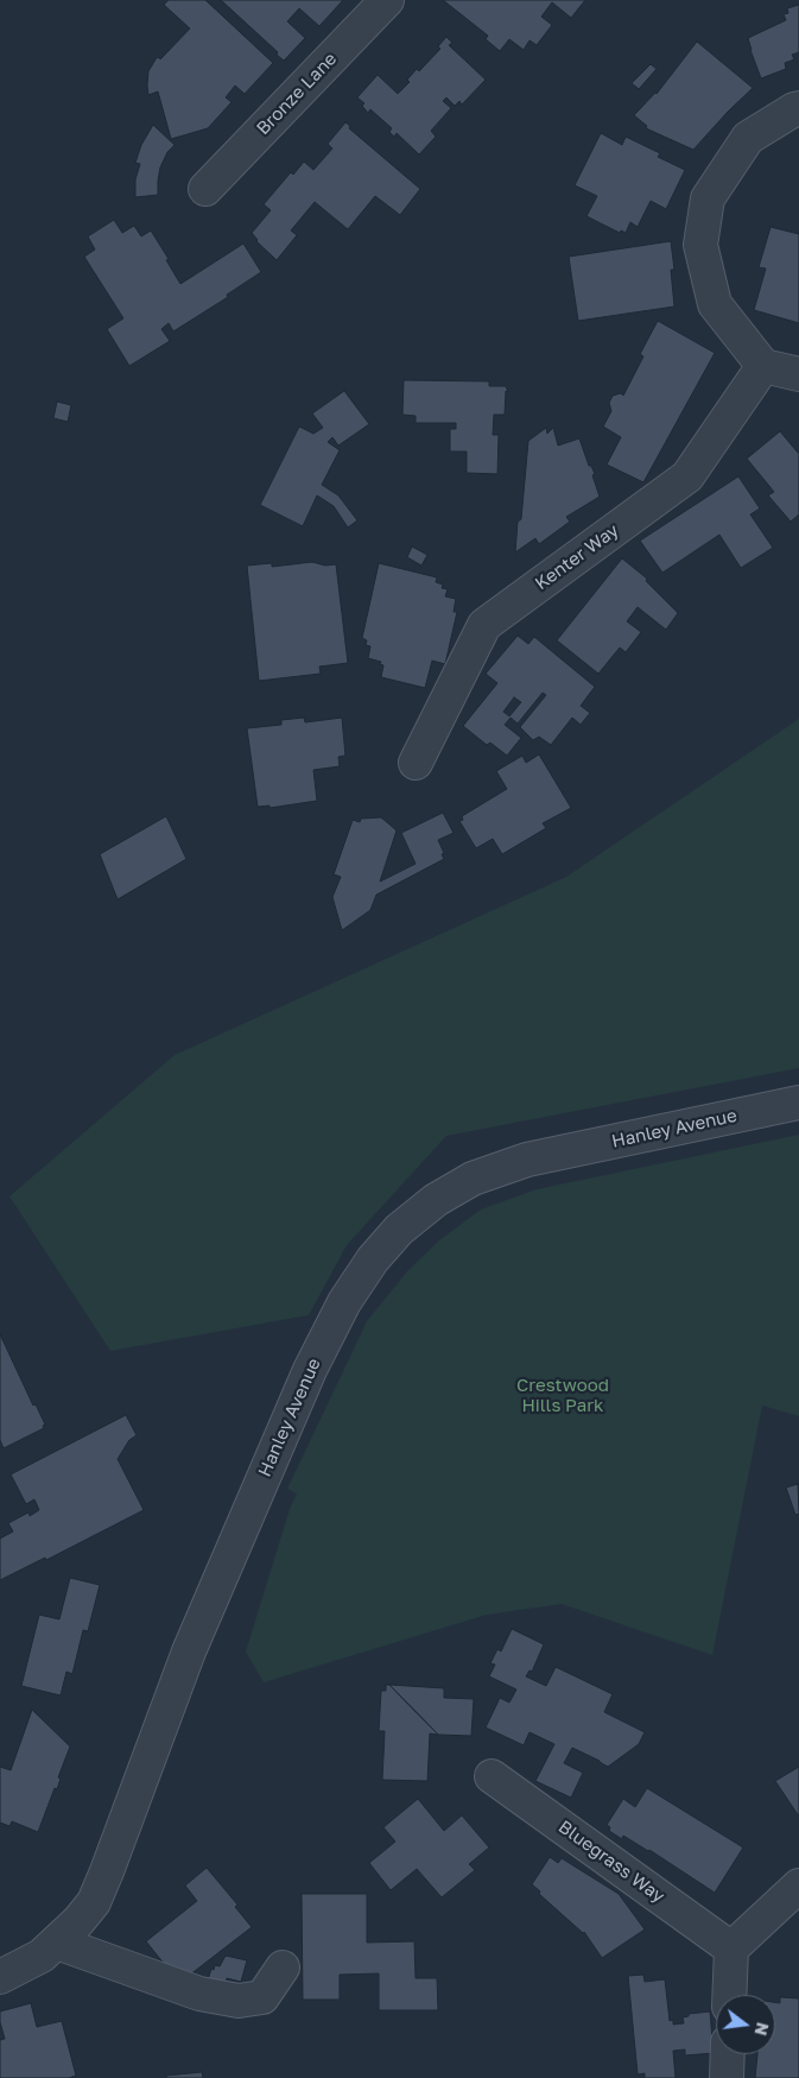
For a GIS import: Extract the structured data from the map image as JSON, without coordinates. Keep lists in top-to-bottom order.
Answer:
{
  "streets": {
    "street": [
      "Bronze Lane",
      "Kenter Way",
      "Hanley Avenue",
      "Bluegrass Way"
    ]
  },
  "parks": ["Crestwood Hills Park"],
  "north": "right"
}
